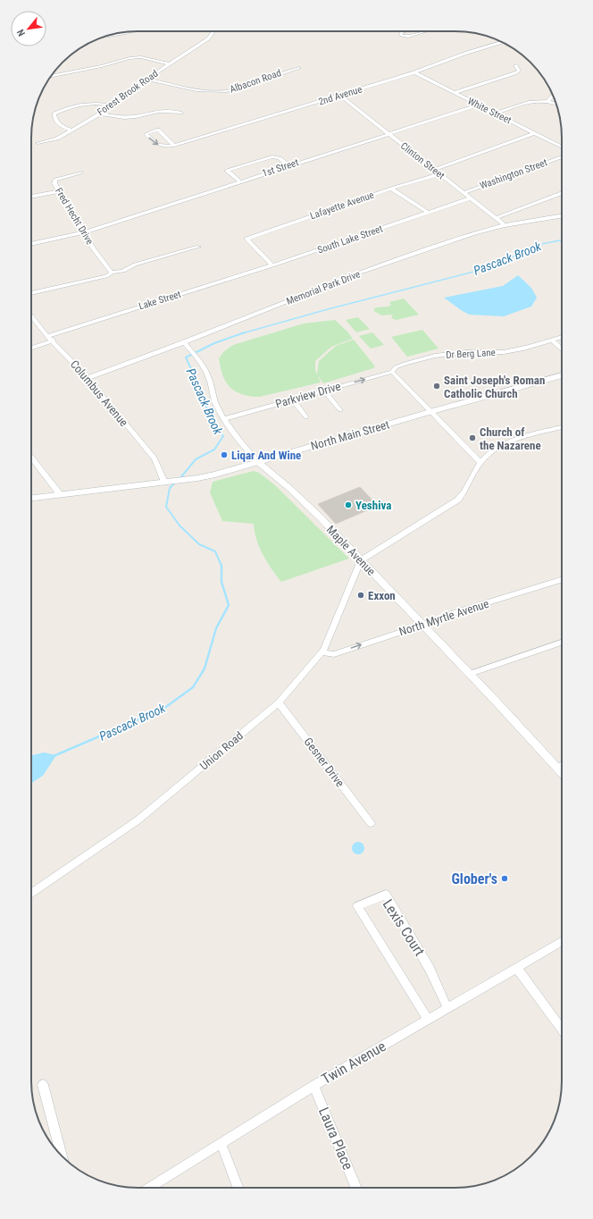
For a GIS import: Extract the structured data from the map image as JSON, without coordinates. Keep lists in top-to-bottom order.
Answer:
{
  "streets": {
    "main road": ["North Main Street"],
    "street": [
      "Albacon Road",
      "Forest Brook Road",
      "2nd Avenue",
      "White Street",
      "Clinton Street",
      "1st Street",
      "Washington Street",
      "Lafayette Avenue",
      "Fred Hecht Drive",
      "South Lake Street",
      "Memorial Park Drive",
      "Lake Street",
      "Dr Berg Lane",
      "Columbus Avenue",
      "Parkview Drive",
      "Maple Avenue",
      "North Myrtle Avenue",
      "Union Road",
      "Gesner Drive",
      "Lexis Court",
      "Twin Avenue",
      "Laura Place"
    ]
  },
  "crossings": [
    ["Albacon Road", "Forest Brook Road"],
    ["2nd Avenue", "White Street"],
    ["2nd Avenue", "Clinton Street"],
    ["White Street", "1st Street"],
    ["Clinton Street", "1st Street"],
    ["Clinton Street", "Washington Street"],
    ["Clinton Street", "Lafayette Avenue"],
    ["Clinton Street", "Memorial Park Drive"],
    ["1st Street", "Fred Hecht Drive"],
    ["Lafayette Avenue", "South Lake Street"],
    ["Lafayette Avenue", "Lake Street"],
    ["South Lake Street", "Lake Street"],
    ["Memorial Park Drive", "Columbus Avenue"],
    ["Memorial Park Drive", "Maple Avenue"],
    ["Lake Street", "Columbus Avenue"],
    ["Dr Berg Lane", "Parkview Drive"],
    ["Columbus Avenue", "North Main Street"],
    ["Parkview Drive", "Maple Avenue"],
    ["North Main Street", "Maple Avenue"],
    ["Maple Avenue", "North Myrtle Avenue"],
    ["Maple Avenue", "Union Road"],
    ["North Myrtle Avenue", "Union Road"],
    ["Union Road", "Gesner Drive"],
    ["Lexis Court", "Twin Avenue"],
    ["Twin Avenue", "Laura Place"]
  ],
  "one_way": ["Parkview Drive", "North Myrtle Avenue"],
  "water": ["Pascack Brook"],
  "places": [
    "Saint Joseph's Roman Catholic Church",
    "Church of the Nazarene",
    "Liqar And Wine",
    "Yeshiva",
    "Exxon",
    "Glober's"
  ],
  "north": "bottom left"
}
